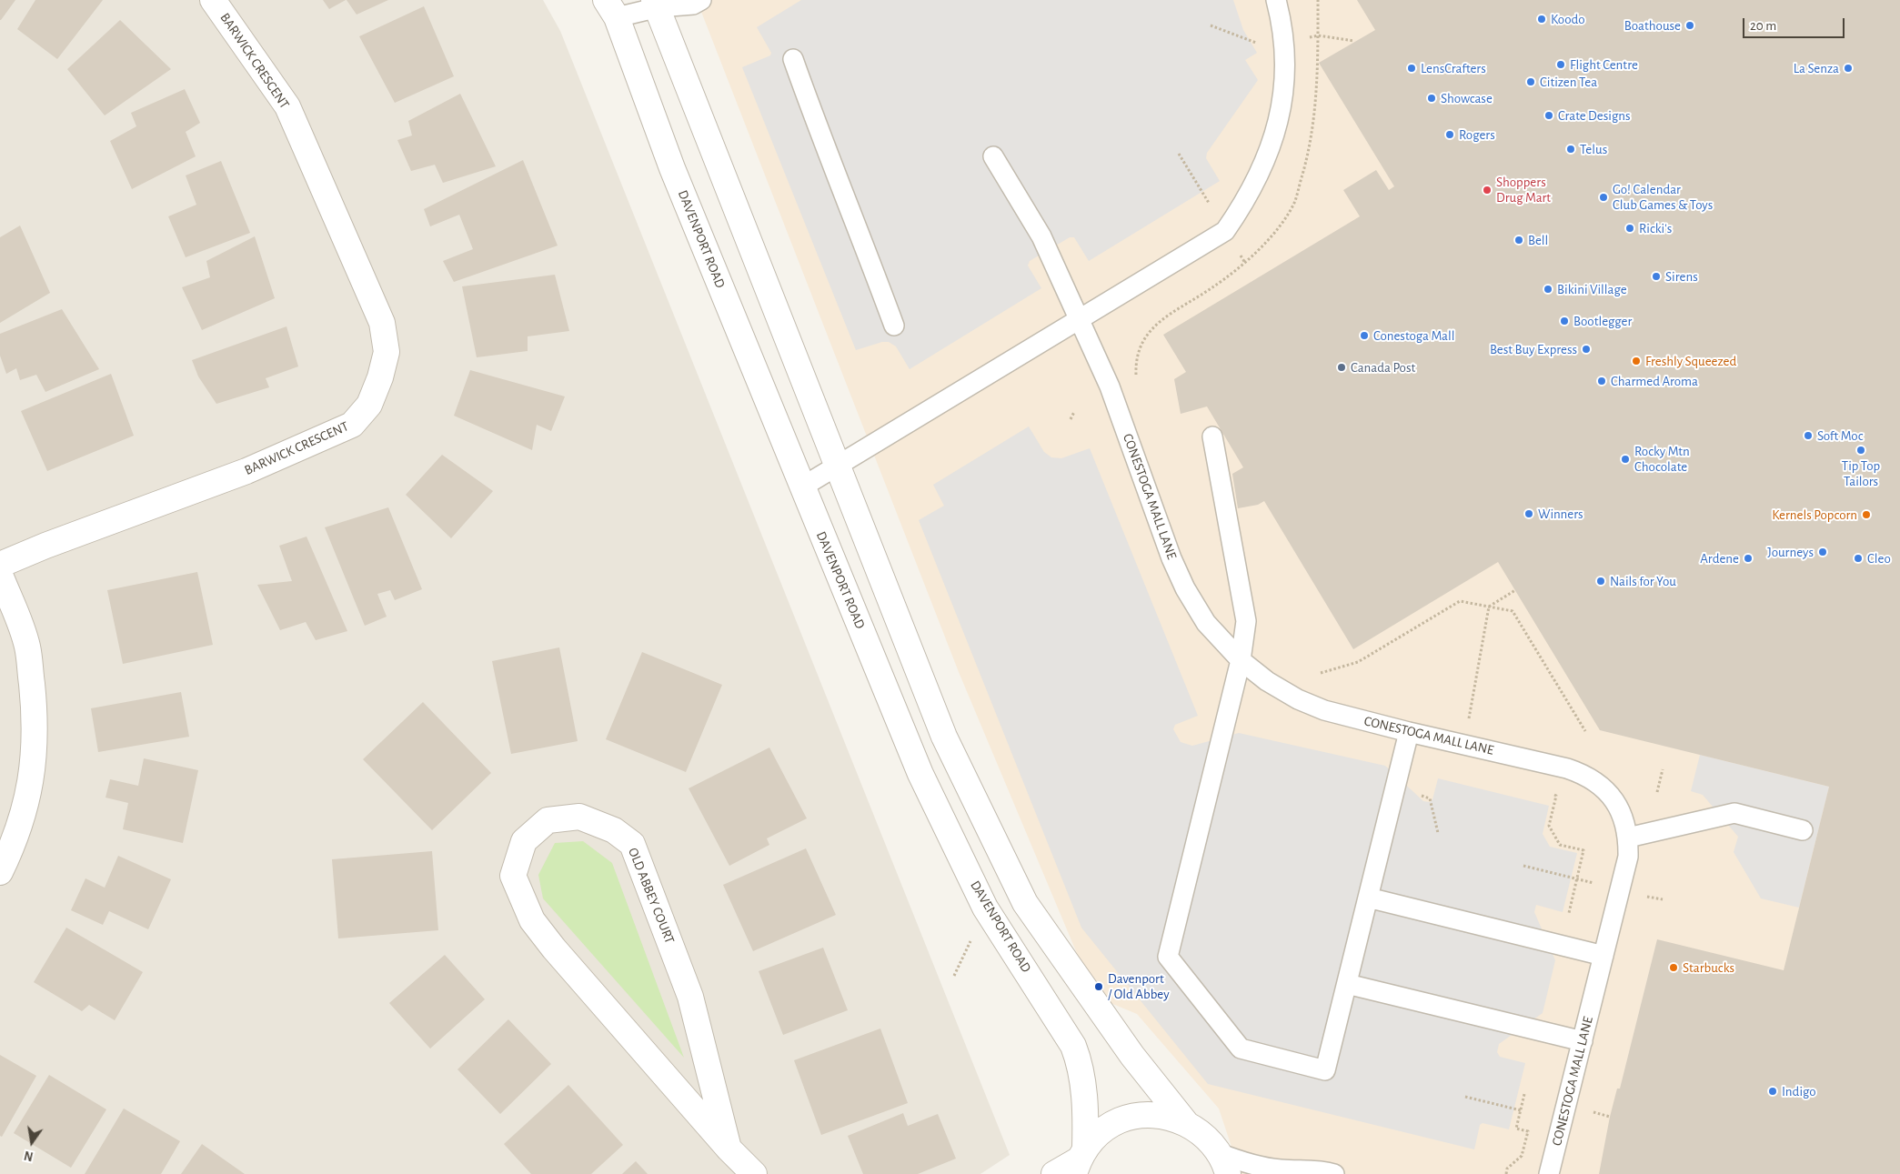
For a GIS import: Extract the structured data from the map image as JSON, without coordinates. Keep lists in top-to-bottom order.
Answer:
{
  "streets": {
    "street": ["BARWICK CRESCENT", "DAVENPORT ROAD", "OLD ABBEY COURT"],
    "lane": ["CONESTOGA MALL LANE"]
  },
  "places": [
    "Koodo",
    "Boathouse",
    "Flight Centre",
    "LensCrafters",
    "La Senza",
    "Citizen Tea",
    "Showcase",
    "Crate Designs",
    "Rogers",
    "Telus",
    "Shoppers Drug Mart",
    "Go! Calendar Club Games & Toys",
    "Ricki's",
    "Bell",
    "Sirens",
    "Bikini Village",
    "Bootlegger",
    "Conestoga Mall",
    "Best Buy Express",
    "Freshly Squeezed",
    "Canada Post",
    "Charmed Aroma",
    "Soft Moc",
    "Tip Top Tailors",
    "Rocky Mtn Chocolate",
    "Winners",
    "Kernels Popcorn",
    "Journeys",
    "Ardene",
    "Cleo",
    "Nails for You",
    "Starbucks",
    "Davenport / Old Abbey",
    "Indigo"
  ],
  "scale_bar": "20 m",
  "north": "bottom"
}
